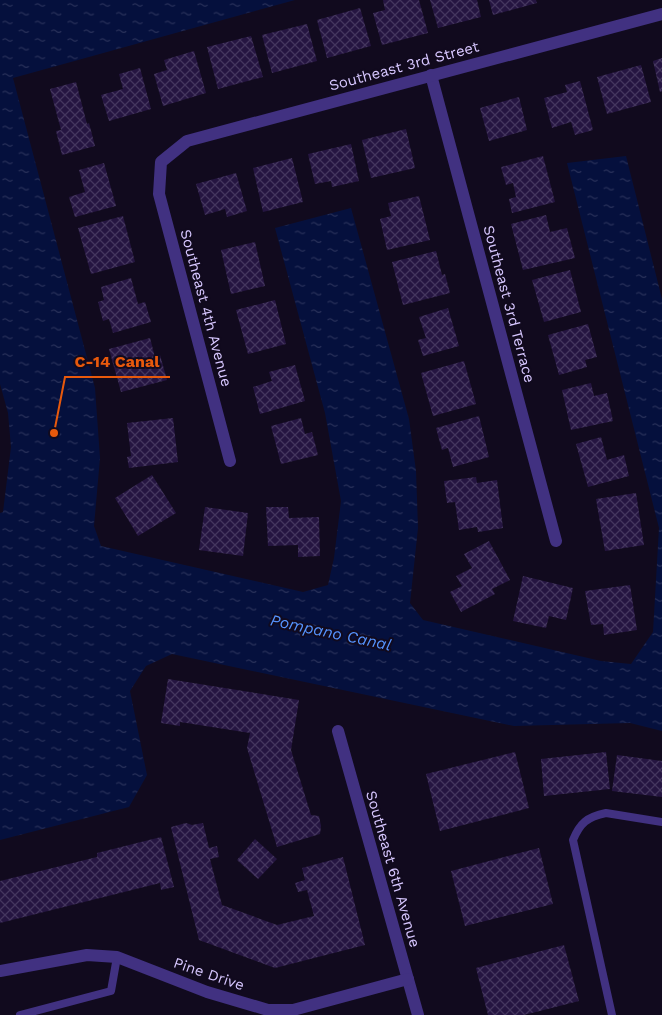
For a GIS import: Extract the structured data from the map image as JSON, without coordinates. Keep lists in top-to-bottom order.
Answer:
{
  "streets": {
    "street": [
      "Southeast 3rd Street",
      "Southeast 3rd Terrace",
      "Southeast 4th Avenue",
      "Southeast 6th Avenue",
      "Pine Drive"
    ]
  },
  "crossings": [
    ["Southeast 3rd Street", "Southeast 3rd Terrace"],
    ["Southeast 3rd Street", "Southeast 4th Avenue"],
    ["Southeast 6th Avenue", "Pine Drive"]
  ],
  "water": ["Pompano Canal"],
  "places": ["C-14 Canal"]
}
